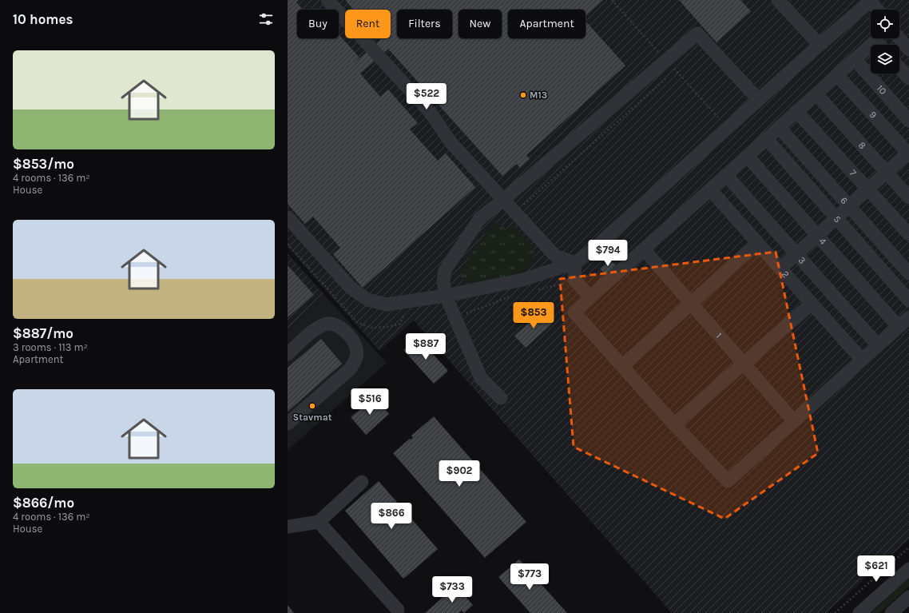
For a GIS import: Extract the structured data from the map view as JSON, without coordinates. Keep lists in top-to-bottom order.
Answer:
{
  "streets": {
    "street": [
      "10",
      "9",
      "8",
      "7",
      "6",
      "5",
      "4",
      "3",
      "2",
      "1"
    ]
  },
  "places": ["M13", "Stavmat"],
  "page": {
    "heading": "10 homes",
    "chip": [
      "Buy",
      "Rent",
      "Filters",
      "New",
      "Apartment"
    ],
    "list": [
      {
        "name": "$853/mo",
        "note": "4 rooms · 136 m² · House"
      },
      {
        "name": "$887/mo",
        "note": "3 rooms · 113 m² · Apartment"
      },
      {
        "name": "$866/mo",
        "note": "4 rooms · 136 m² · House"
      }
    ],
    "price": [
      "$522",
      "$794",
      "$853",
      "$887",
      "$516",
      "$902",
      "$866",
      "$621",
      "$773",
      "$733"
    ]
  }
}
